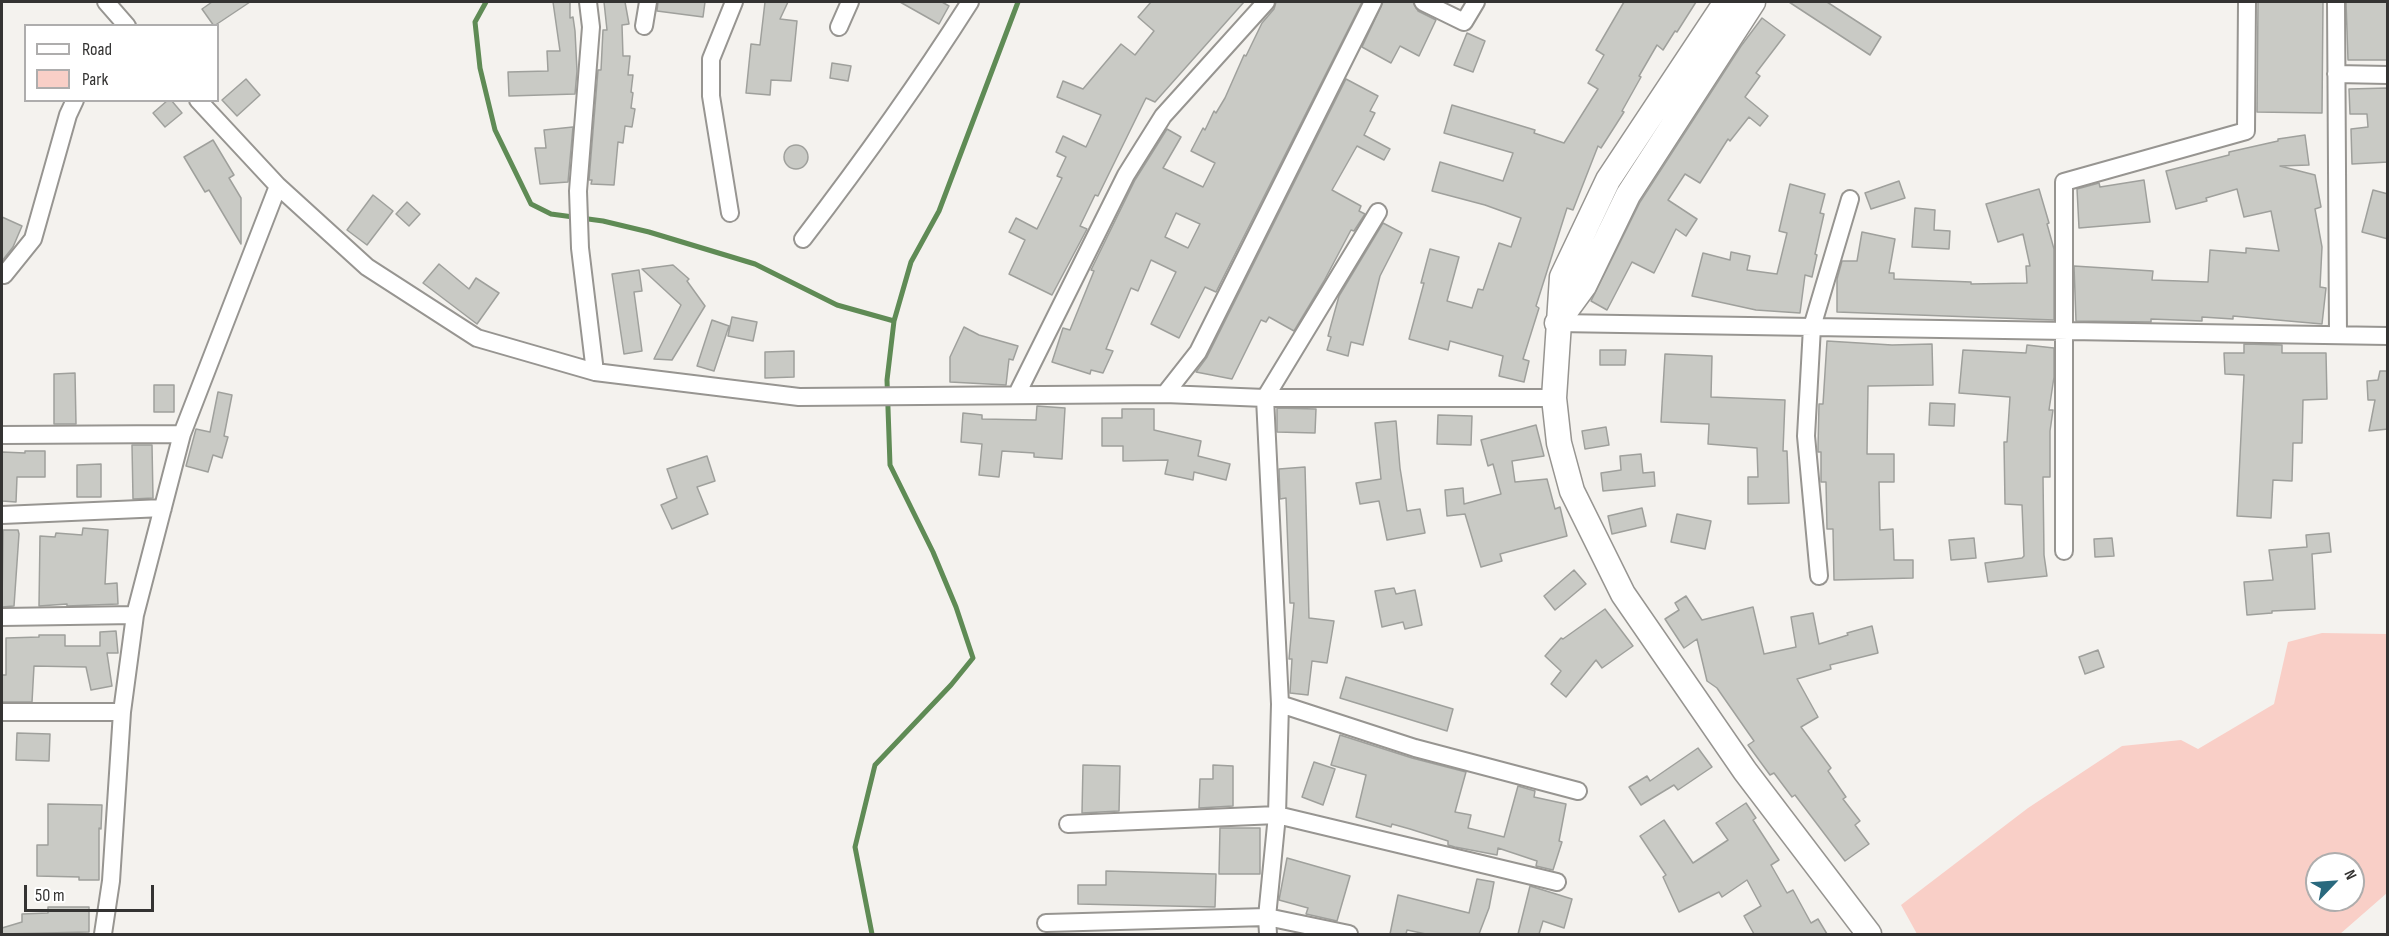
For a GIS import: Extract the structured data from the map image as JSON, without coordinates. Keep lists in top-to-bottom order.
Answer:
{
  "legend": ["Road", "Park"],
  "scale_bar": "50 m",
  "north": "top right"
}
